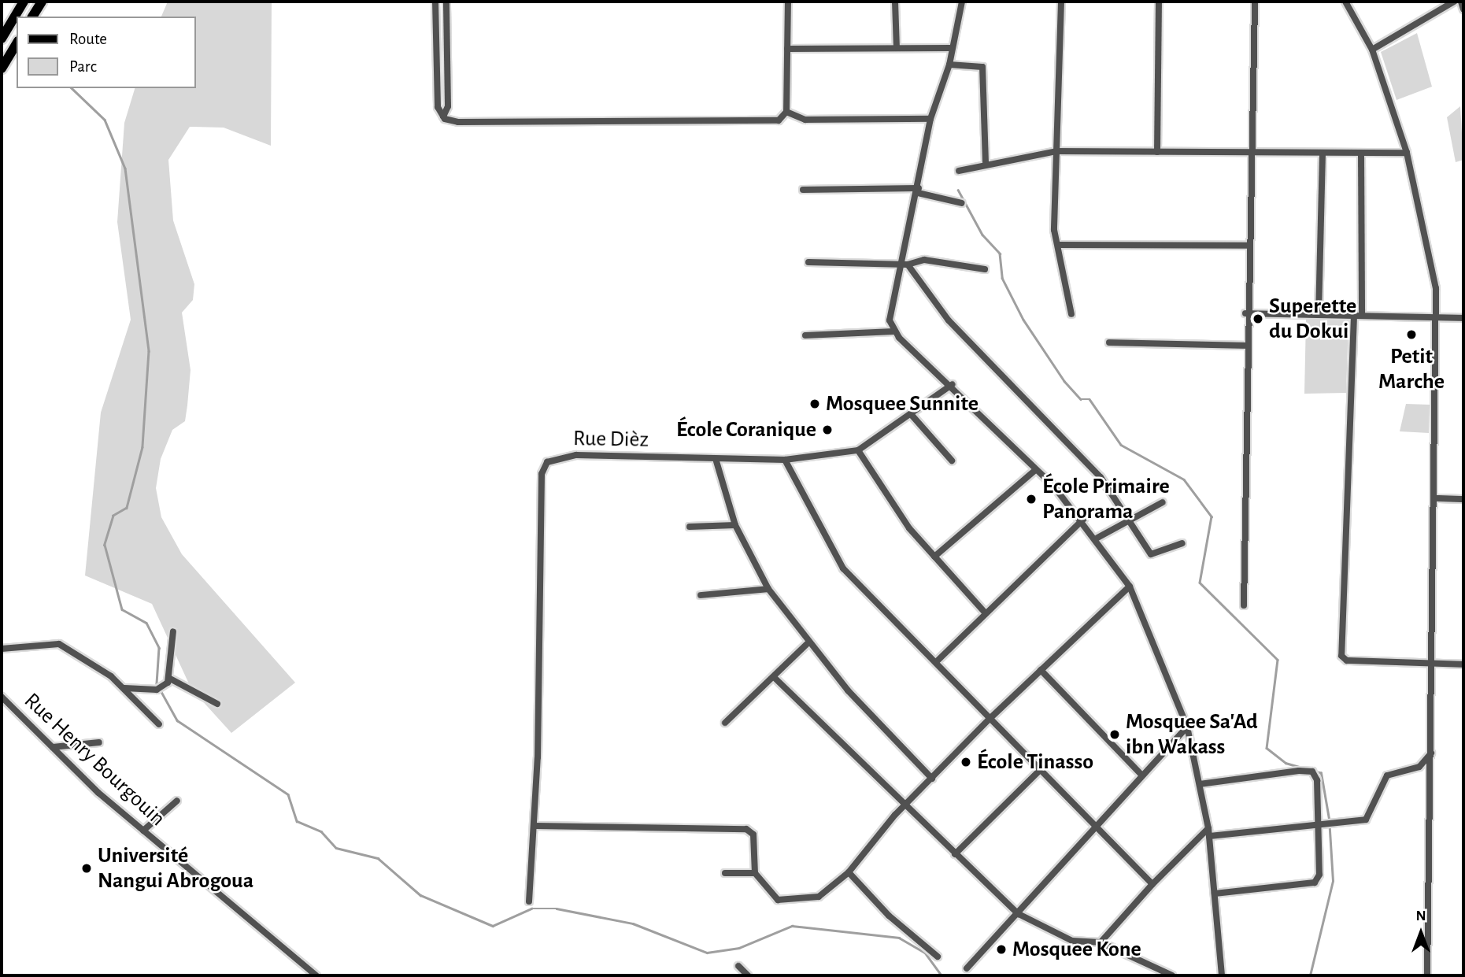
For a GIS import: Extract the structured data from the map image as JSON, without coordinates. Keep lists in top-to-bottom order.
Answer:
{
  "streets": {
    "street": ["Rue Dièz", "Rue Henry Bourgouin"]
  },
  "places": [
    "Superette du Dokui",
    "Petit Marche",
    "Mosquee Sunnite",
    "École Coranique",
    "École Primaire Panorama",
    "Mosquee Sa'Ad ibn Wakass",
    "École Tinasso",
    "Université Nangui Abrogoua",
    "Mosquee Kone"
  ],
  "legend": ["Route", "Parc"],
  "north": "top"
}
